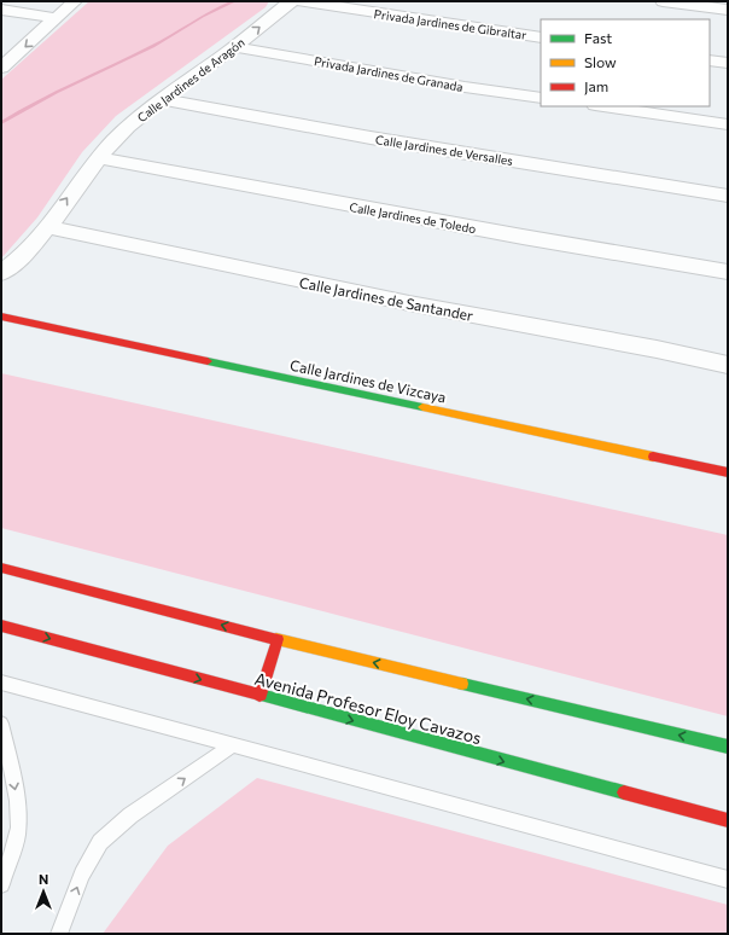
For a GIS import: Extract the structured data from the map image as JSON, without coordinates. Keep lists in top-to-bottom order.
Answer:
{
  "streets": {
    "main road": ["Calle Jardines de Vizcaya", "Avenida Profesor Eloy Cavazos"],
    "street": [
      "Privada Jardines de Gibraltar",
      "Privada Jardines de Granada",
      "Calle Jardines de Aragón",
      "Calle Jardines de Versalles",
      "Calle Jardines de Toledo",
      "Calle Jardines de Santander"
    ]
  },
  "crossings": [
    ["Privada Jardines de Granada", "Calle Jardines de Aragón"],
    ["Calle Jardines de Aragón", "Calle Jardines de Versalles"],
    ["Calle Jardines de Aragón", "Calle Jardines de Toledo"],
    ["Calle Jardines de Aragón", "Calle Jardines de Santander"]
  ],
  "one_way": ["Calle Jardines de Aragón"],
  "legend": ["Fast", "Slow", "Jam"],
  "north": "top"
}
